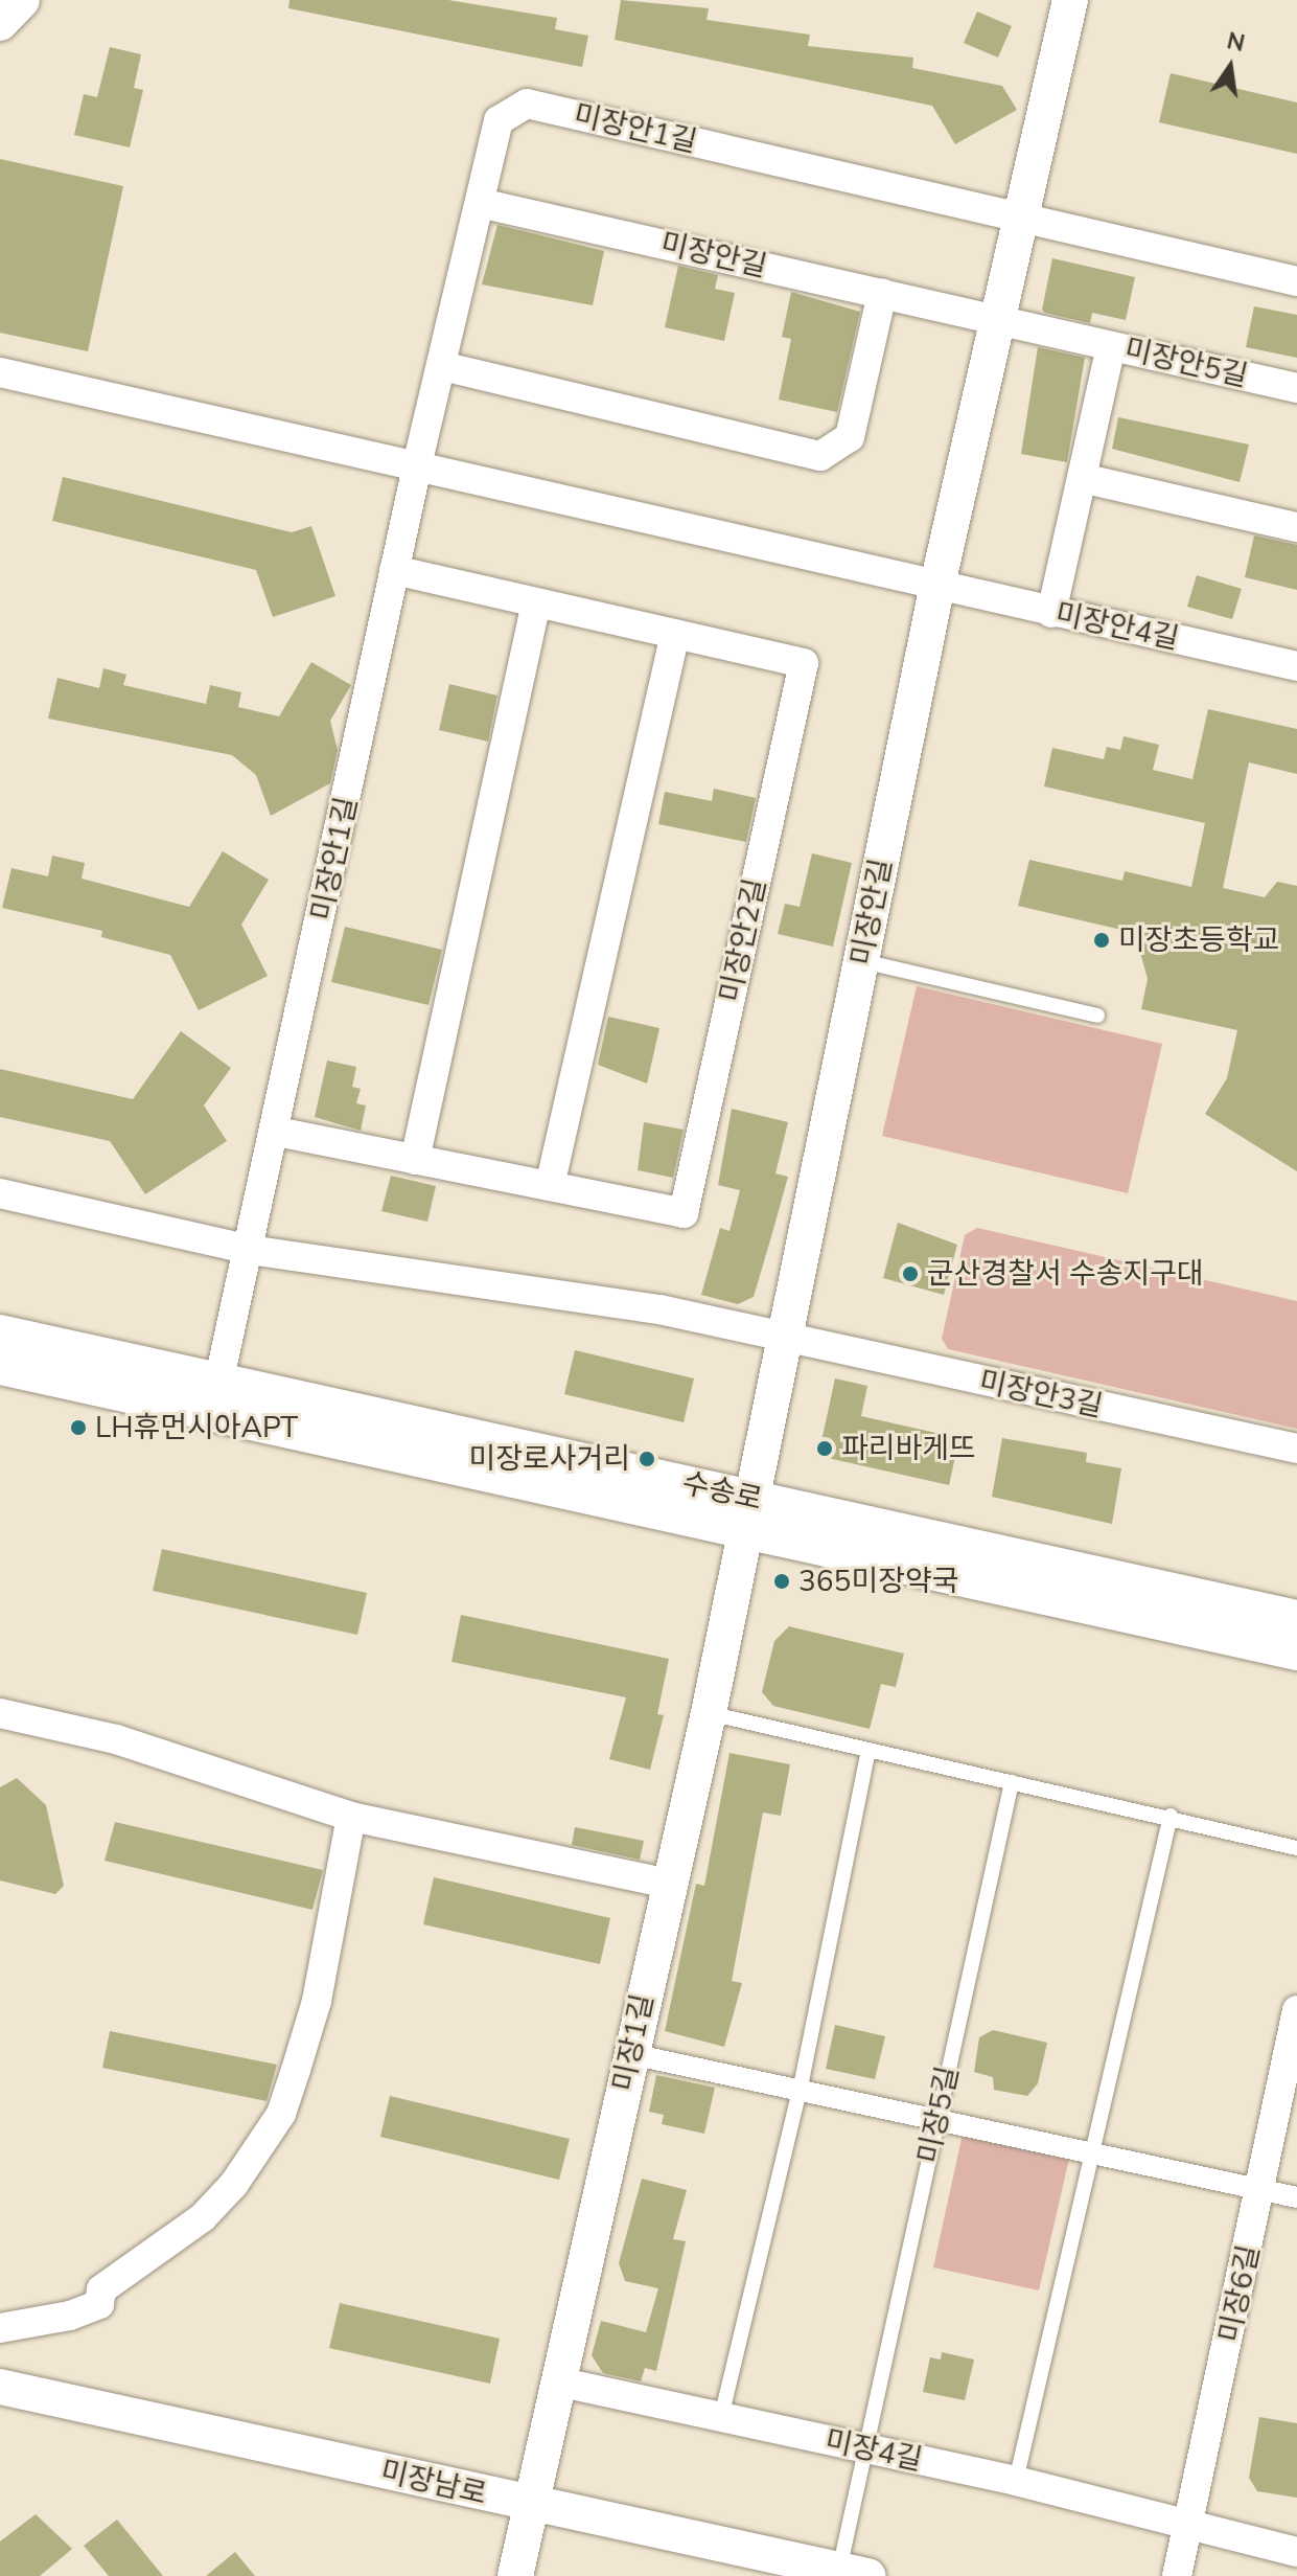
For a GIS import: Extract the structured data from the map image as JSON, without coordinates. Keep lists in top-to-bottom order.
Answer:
{
  "streets": {
    "street": [
      "미장안1길",
      "미장안길",
      "미장안5길",
      "미장안4길",
      "미장안2길",
      "미장안3길",
      "수송로",
      "미장1길",
      "미장6길",
      "미장4길",
      "미장남로"
    ],
    "lane": ["미장5길"]
  },
  "crossings": [
    ["미장안1길", "미장안길"],
    ["미장안1길", "미장안2길"],
    ["미장안1길", "수송로"],
    ["미장안길", "미장안4길"],
    ["미장안길", "미장안3길"],
    ["미장안길", "수송로"],
    ["미장안길", "미장1길"],
    ["미장안5길", "미장안4길"],
    ["수송로", "미장1길"],
    ["미장1길", "미장4길"],
    ["미장1길", "미장남로"],
    ["미장5길", "미장4길"],
    ["미장5길", "미장남로"],
    ["미장6길", "미장4길"]
  ],
  "places": [
    "미장초등학교",
    "군산경찰서 수송지구대",
    "LH휴먼시아APT",
    "파리바게뜨",
    "미장로사거리",
    "365미장약국"
  ],
  "north": "top"
}
